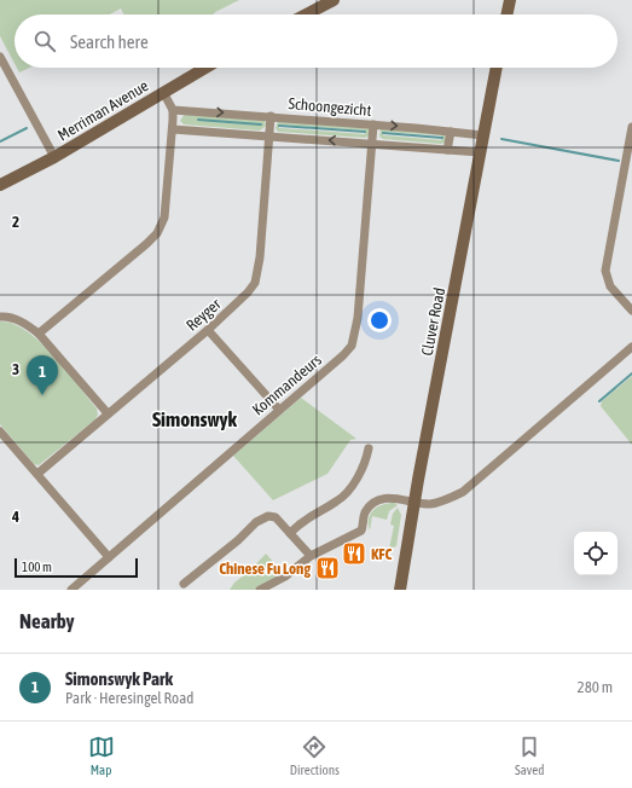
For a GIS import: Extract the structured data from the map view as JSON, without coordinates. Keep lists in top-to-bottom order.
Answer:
{
  "streets": {
    "street": [
      "Schoongezicht",
      "Merriman Avenue",
      "Reyger",
      "Cluver Road",
      "Kommandeurs"
    ]
  },
  "crossings": [
    ["Schoongezicht", "Reyger"],
    ["Schoongezicht", "Cluver Road"],
    ["Schoongezicht", "Kommandeurs"]
  ],
  "districts": ["Simonswyk"],
  "places": {
    "restaurant": ["KFC", "Chinese Fu Long"]
  },
  "scale_bar": "100 m",
  "page": {
    "search": "Search here",
    "pins": "1",
    "scale": "100 m",
    "heading": "Nearby",
    "list": [
      {
        "mark": "1",
        "name": "Simonswyk Park",
        "note": "Park · Heresingel Road",
        "value": "280 m"
      }
    ],
    "nav": ["Map", "Directions", "Saved"]
  },
  "grid": {
    "rows": ["2", "3", "4"]
  }
}
